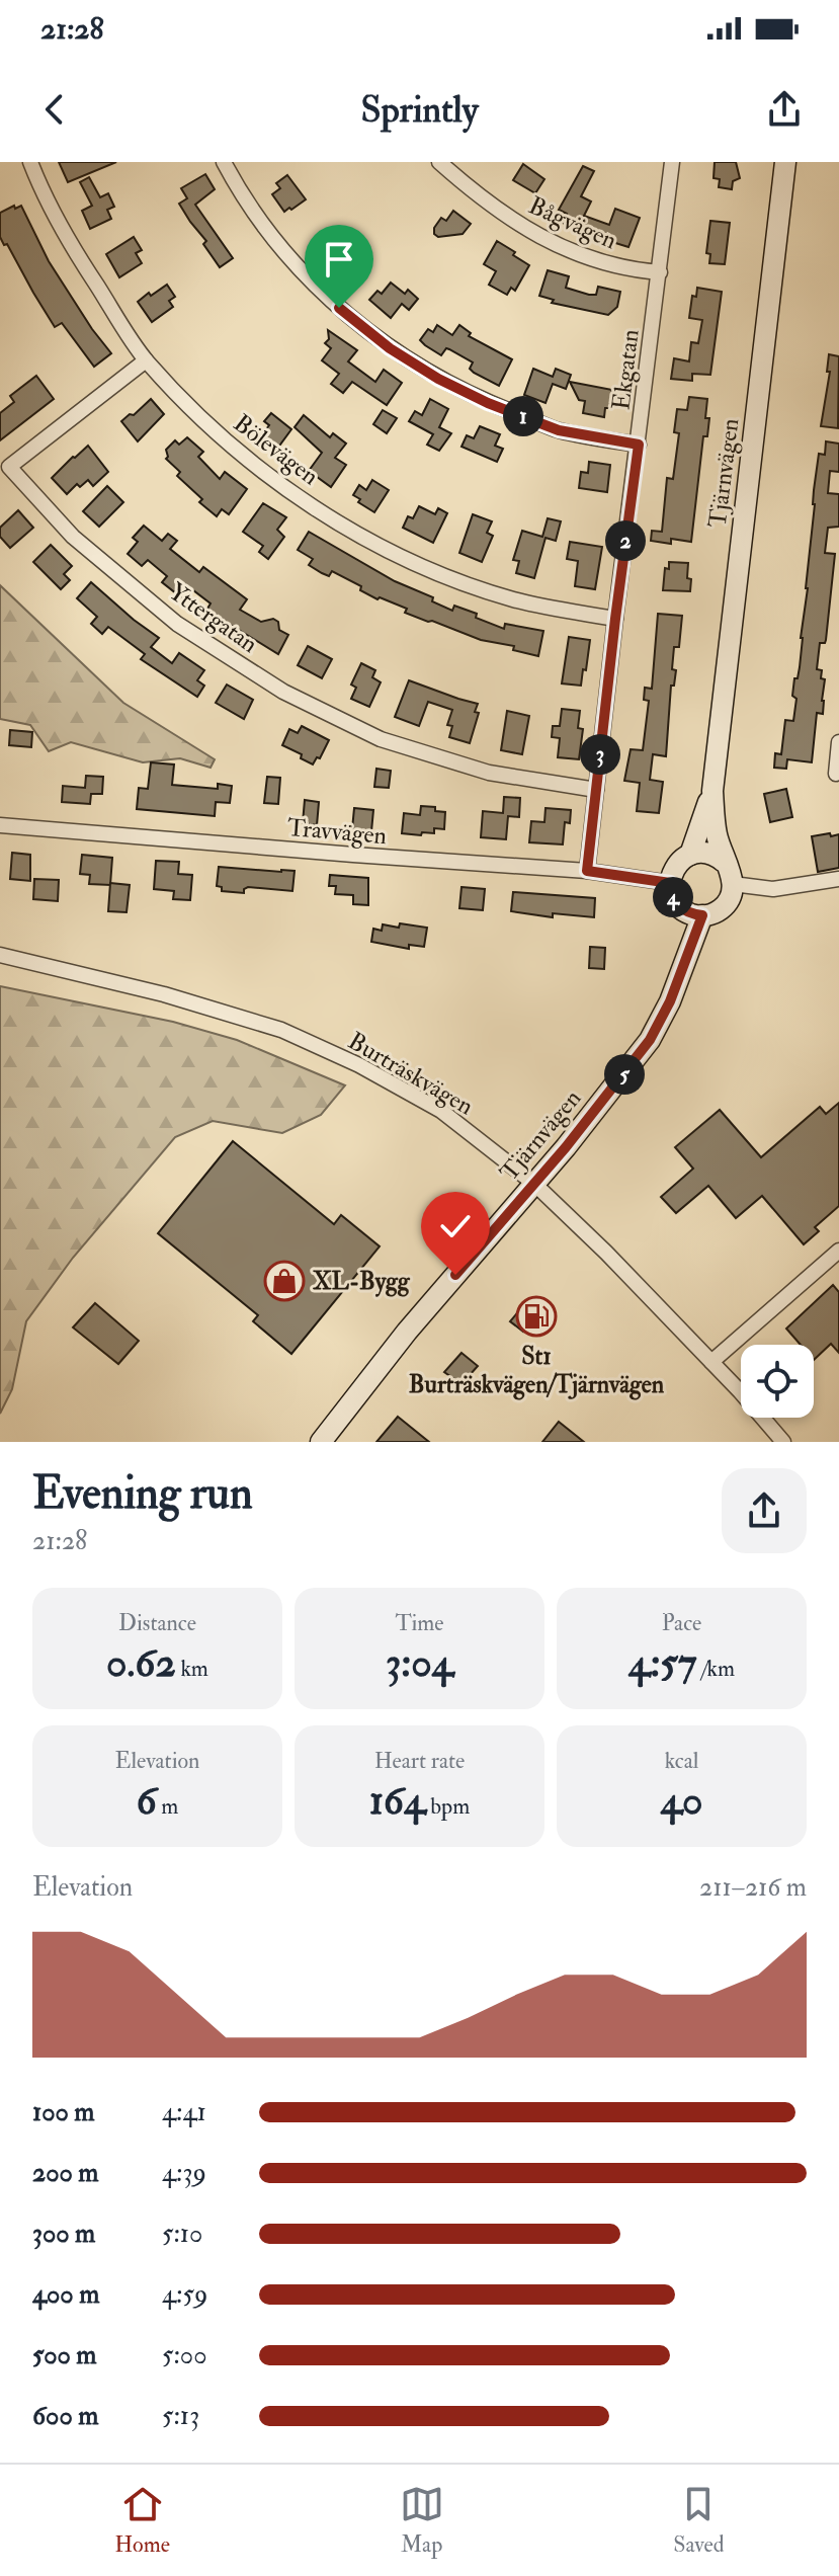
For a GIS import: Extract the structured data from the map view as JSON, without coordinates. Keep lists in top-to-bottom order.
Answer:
{
  "streets": {
    "street": [
      "Bågvägen",
      "Ekgatan",
      "Bölevägen",
      "Tjärnvägen",
      "Yttergatan",
      "Travvägen",
      "Burträskvägen"
    ]
  },
  "crossings": [
    ["Bågvägen", "Ekgatan"],
    ["Ekgatan", "Bölevägen"],
    ["Ekgatan", "Yttergatan"],
    ["Ekgatan", "Travvägen"],
    ["Bölevägen", "Yttergatan"],
    ["Tjärnvägen", "Travvägen"],
    ["Tjärnvägen", "Burträskvägen"]
  ],
  "places": {
    "shop": ["XL-Bygg"],
    "fuel station": ["St1 Burträskvägen/Tjärnvägen"]
  },
  "page": {
    "status": "21:28",
    "header": "Sprintly",
    "pins": [
      "1",
      "2",
      "3",
      "4",
      "5"
    ],
    "heading": ["Evening run", "21:28"],
    "stats": [
      ["Distance", "0.62 km"],
      ["Time", "3:04"],
      ["Pace", "4:57 /km"],
      ["Elevation", "6 m"],
      ["Heart rate", "164 bpm"],
      ["kcal", "40"]
    ],
    "chart": ["Elevation", "211–216 m"],
    "list": [
      {
        "name": "100 m",
        "note": "4:41"
      },
      {
        "name": "200 m",
        "note": "4:39"
      },
      {
        "name": "300 m",
        "note": "5:10"
      },
      {
        "name": "400 m",
        "note": "4:59"
      },
      {
        "name": "500 m",
        "note": "5:00"
      },
      {
        "name": "600 m",
        "note": "5:13"
      }
    ],
    "tabs": ["Home", "Map", "Saved"]
  }
}
